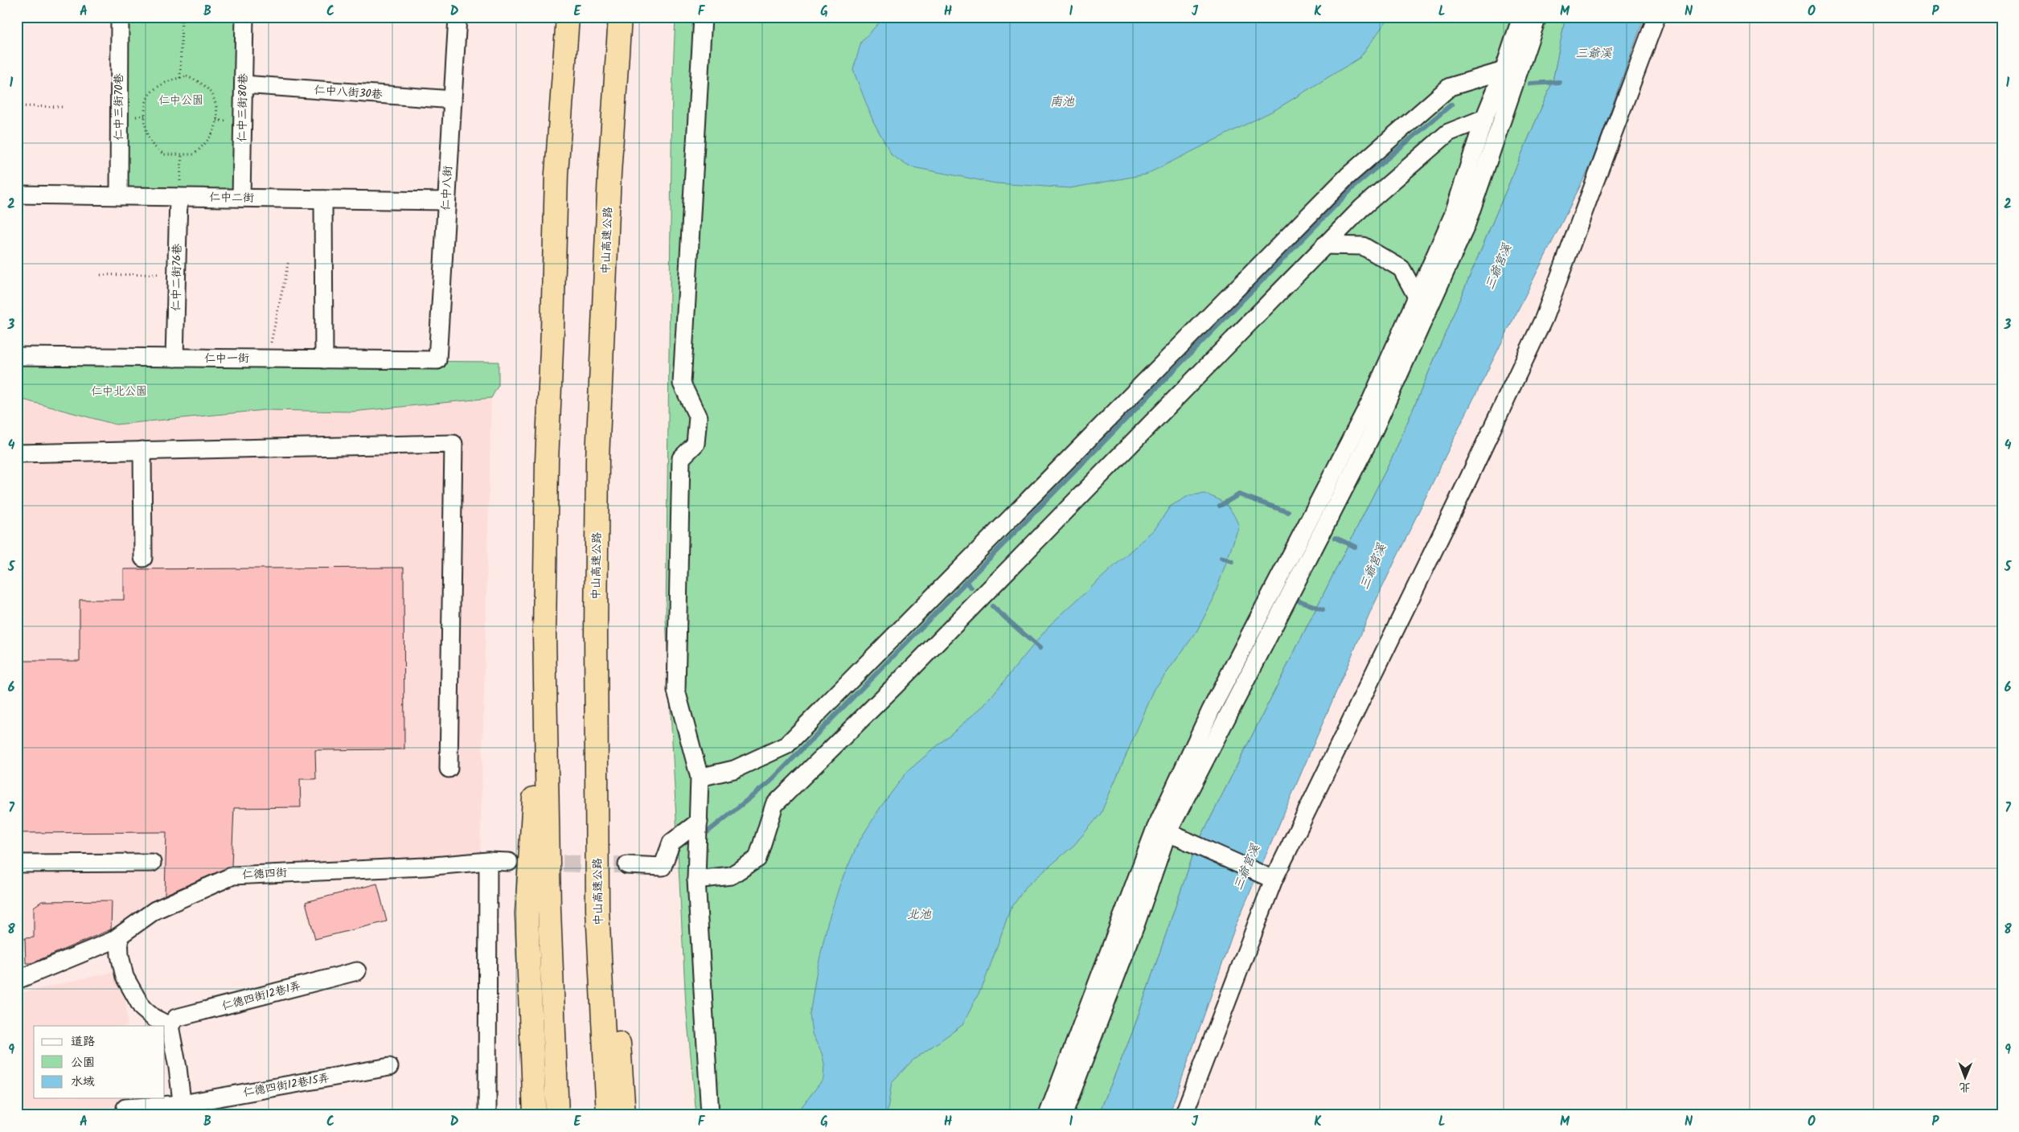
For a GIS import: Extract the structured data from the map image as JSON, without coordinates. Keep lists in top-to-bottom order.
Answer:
{
  "streets": {
    "highway": ["中山高速公路"],
    "street": [
      "仁中八街30巷",
      "仁中三街70巷",
      "仁中三街80巷",
      "仁中八街",
      "仁中二街",
      "仁中二街76巷",
      "仁中一街",
      "仁德四街",
      "仁德四街12巷1弄",
      "仁德四街12巷15弄"
    ]
  },
  "crossings": [
    ["仁中八街30巷", "仁中三街80巷"],
    ["仁中八街30巷", "仁中八街"],
    ["仁中三街70巷", "仁中二街"],
    ["仁中三街80巷", "仁中二街"],
    ["仁中八街", "仁中二街"],
    ["仁中八街", "仁中一街"],
    ["仁中二街", "仁中二街76巷"],
    ["仁中二街76巷", "仁中一街"]
  ],
  "water": [
    "三爺溪",
    "南池",
    "三爺宮溪",
    "北池"
  ],
  "parks": ["仁中公園", "仁中北公園"],
  "legend": ["道路", "公園", "水域"],
  "north": "bottom",
  "grid": {
    "columns": [
      "A",
      "B",
      "C",
      "D",
      "E",
      "F",
      "G",
      "H",
      "I",
      "J",
      "K",
      "L",
      "M",
      "N",
      "O",
      "P"
    ],
    "rows": [
      "1",
      "2",
      "3",
      "4",
      "5",
      "6",
      "7",
      "8",
      "9"
    ]
  }
}
